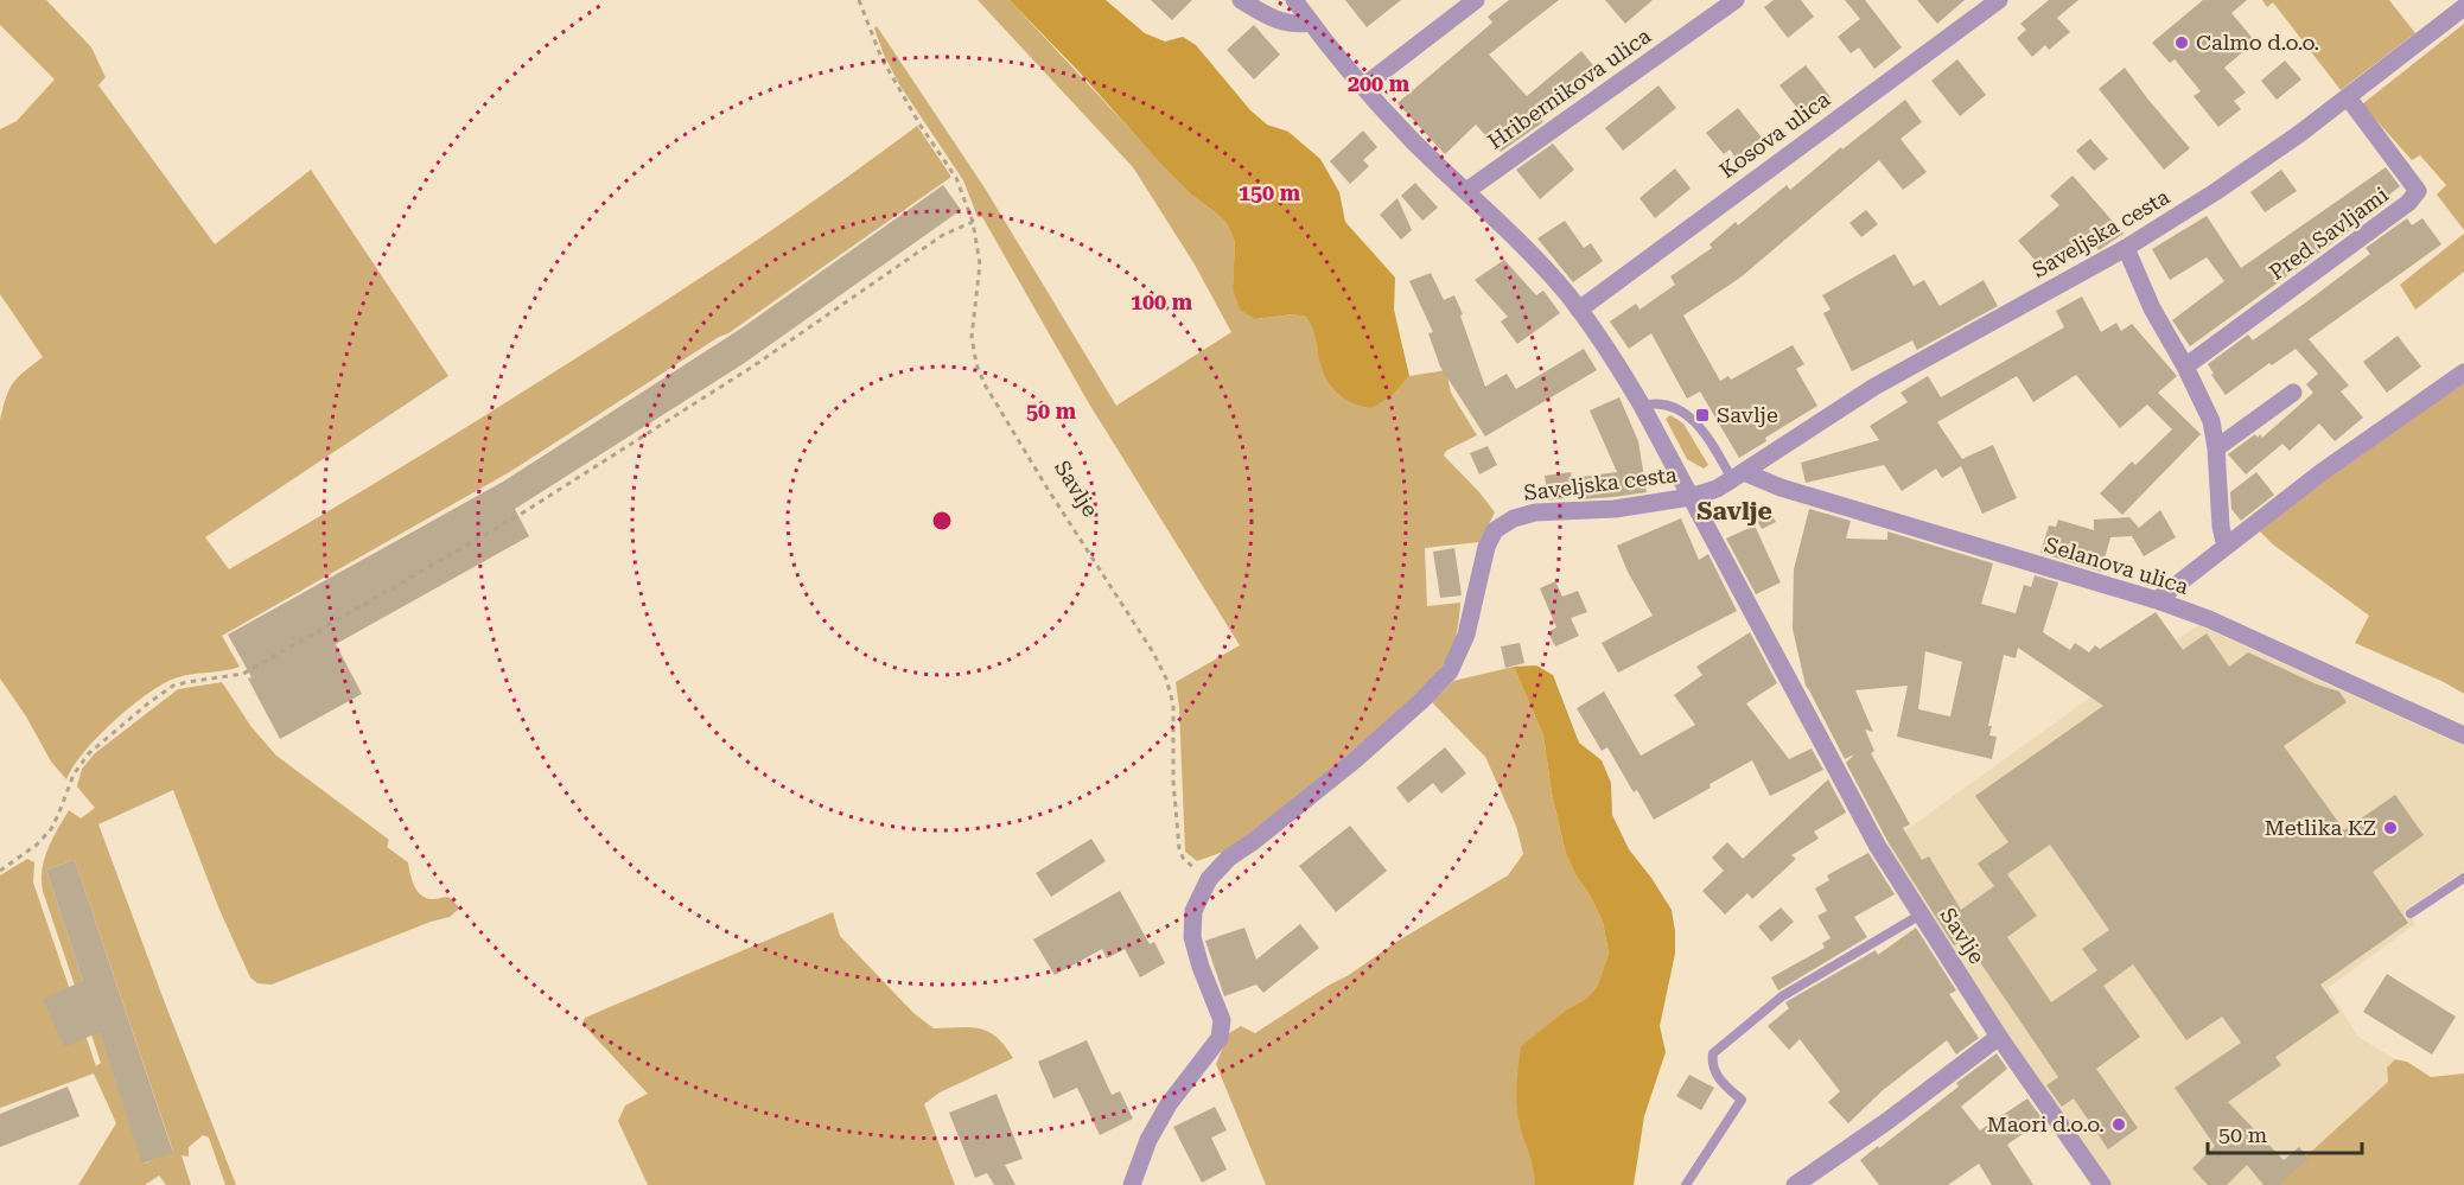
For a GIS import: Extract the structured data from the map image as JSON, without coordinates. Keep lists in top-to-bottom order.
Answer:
{
  "streets": {
    "street": [
      "Hribernikova ulica",
      "Kosova ulica",
      "Saveljska cesta",
      "Pred Savljami",
      "Savlje",
      "Selanova ulica"
    ]
  },
  "crossings": [
    ["Hribernikova ulica", "Savlje"],
    ["Kosova ulica", "Savlje"],
    ["Saveljska cesta", "Pred Savljami"],
    ["Saveljska cesta", "Savlje"],
    ["Saveljska cesta", "Selanova ulica"]
  ],
  "districts": ["Savlje"],
  "places": {
    "other": ["Calmo d.o.o.", "Metlika KZ", "Maori d.o.o."],
    "transit": ["Savlje"]
  },
  "scale_bar": "50 m",
  "rings": [
    "200 m",
    "150 m",
    "100 m",
    "50 m"
  ]
}
